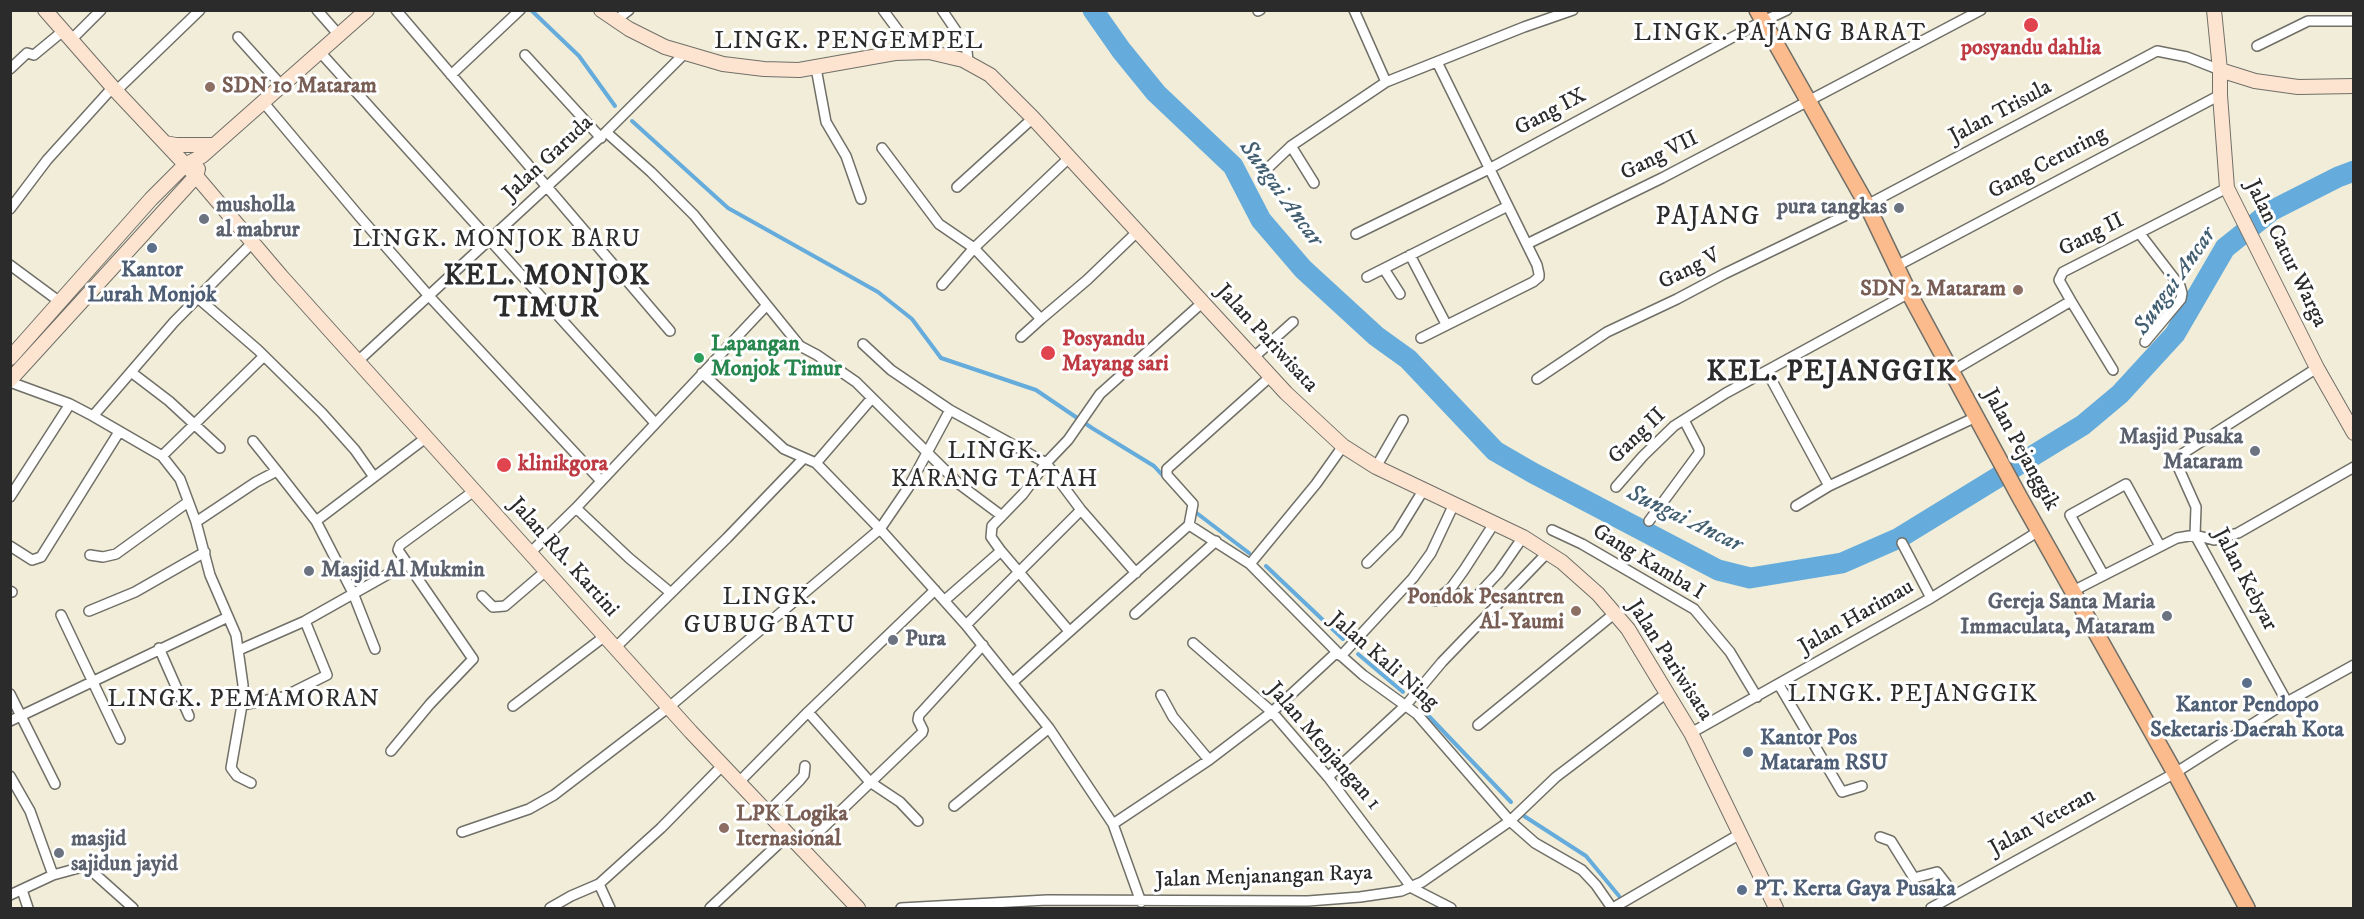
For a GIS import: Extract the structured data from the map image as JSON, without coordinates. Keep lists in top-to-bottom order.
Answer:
{
  "streets": {
    "main road": ["Jalan Pejanggik"],
    "street": [
      "Gang IX",
      "Jalan Trisula",
      "Gang VII",
      "Jalan Garuda",
      "Gang Ceruring",
      "Gang II",
      "Jalan Catur Warga",
      "Gang V",
      "Jalan Pariwisata",
      "Jalan RA. Kartini",
      "Gang Kamba I",
      "Jalan Kebyar",
      "Jalan Harimau",
      "Jalan Kali Ning",
      "Jalan Menjangan 1",
      "Jalan Veteran",
      "Jalan Menjanangan Raya"
    ]
  },
  "crossings": [
    ["Gang IX", "Jalan Pejanggik"],
    ["Jalan Trisula", "Jalan Catur Warga"],
    ["Jalan Trisula", "Gang V"],
    ["Jalan Trisula", "Jalan Pejanggik"],
    ["Gang VII", "Jalan Pejanggik"],
    ["Jalan Garuda", "Jalan Pariwisata"],
    ["Jalan Garuda", "Jalan RA. Kartini"],
    ["Gang Ceruring", "Jalan Catur Warga"],
    ["Gang Ceruring", "Jalan Pejanggik"],
    ["Gang II", "Jalan Catur Warga"],
    ["Gang II", "Jalan Pejanggik"],
    ["Jalan Catur Warga", "Jalan Kebyar"],
    ["Gang V", "Jalan Pejanggik"],
    ["Jalan Pariwisata", "Jalan Harimau"],
    ["Jalan Pariwisata", "Jalan Menjanangan Raya"],
    ["Jalan Pejanggik", "Jalan Harimau"],
    ["Jalan Pejanggik", "Jalan Veteran"],
    ["Gang Kamba I", "Jalan Harimau"],
    ["Jalan Kebyar", "Jalan Veteran"],
    ["Jalan Kali Ning", "Jalan Menjanangan Raya"],
    ["Jalan Menjangan 1", "Jalan Menjanangan Raya"]
  ],
  "districts": [
    "LINGK. PAJANG BARAT",
    "LINGK. PENGEMPEL",
    "PAJANG",
    "LINGK. MONJOK BARU",
    "KEL. MONJOK TIMUR",
    "KEL. PEJANGGIK",
    "LINGK. KARANG TATAH",
    "LINGK. GUBUG BATU",
    "LINGK. PEJANGGIK",
    "LINGK. PEMAMORAN"
  ],
  "water": ["Sungai Ancar"],
  "places": [
    "posyandu dahlia",
    "SDN 10 Mataram",
    "pura tangkas",
    "musholla al mabrur",
    "Kantor Lurah Monjok",
    "SDN 2 Mataram",
    "Posyandu Mayang sari",
    "Lapangan Monjok Timur",
    "Masjid Pusaka Mataram",
    "klinikgora",
    "Masjid Al Mukmin",
    "Pondok Pesantren Al-Yaumi",
    "Gereja Santa Maria Immaculata, Mataram",
    "Pura",
    "Kantor Pendopo Seketaris Daerah Kota",
    "Kantor Pos Mataram RSU",
    "LPK Logika Iternasional",
    "masjid sajidun jayid",
    "PT. Kerta Gaya Pusaka"
  ]
}
